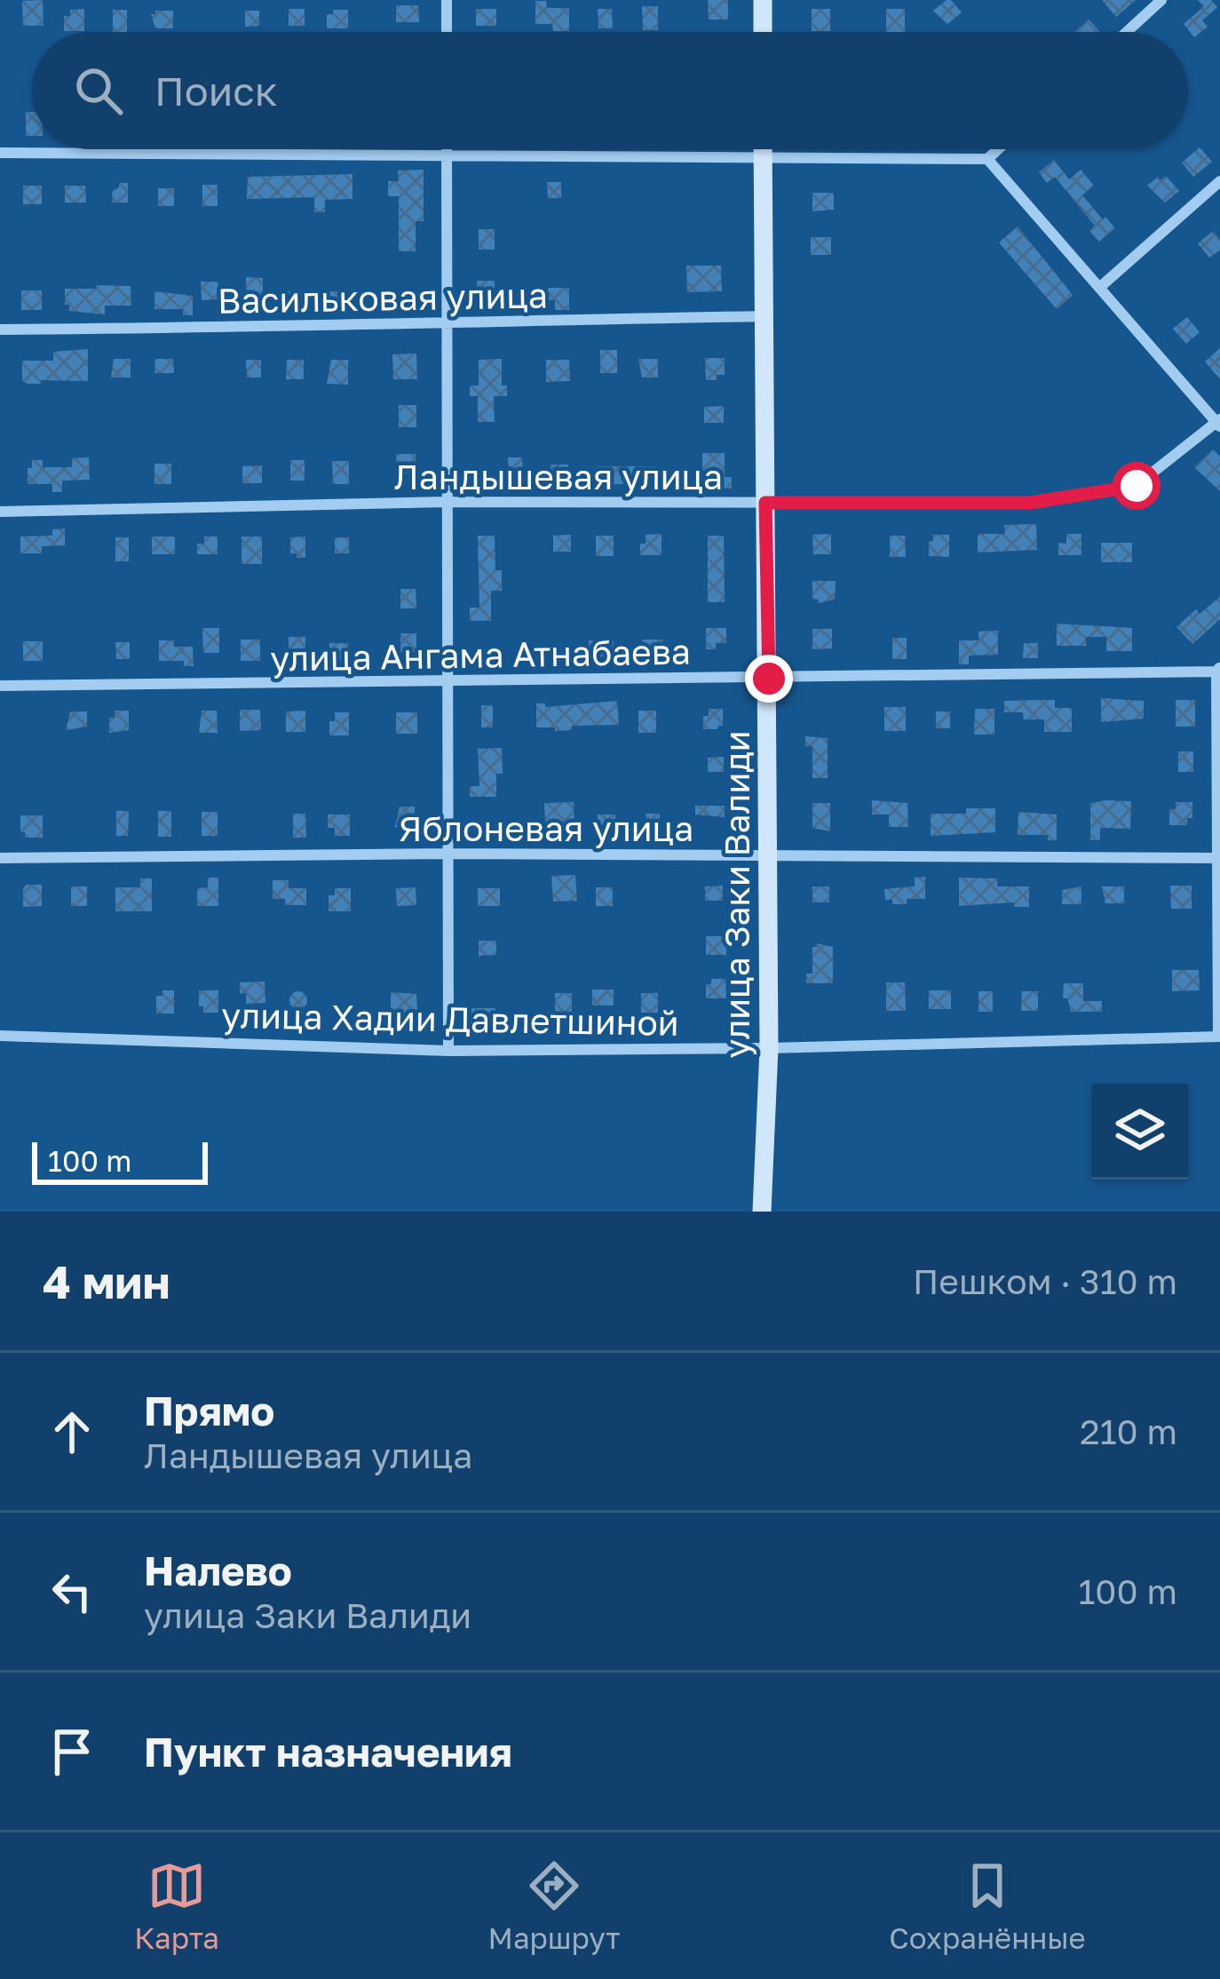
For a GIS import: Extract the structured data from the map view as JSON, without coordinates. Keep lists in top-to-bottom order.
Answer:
{
  "streets": {
    "street": [
      "Васильковая улица",
      "Ландышевая улица",
      "улица Ангама Атнабаева",
      "Яблоневая улица",
      "улица Заки Валиди",
      "улица Хадии Давлетшиной"
    ]
  },
  "crossings": [
    ["Васильковая улица", "улица Заки Валиди"],
    ["Ландышевая улица", "улица Заки Валиди"],
    ["улица Ангама Атнабаева", "Яблоневая улица"],
    ["улица Ангама Атнабаева", "улица Заки Валиди"],
    ["улица Ангама Атнабаева", "улица Хадии Давлетшиной"],
    ["Яблоневая улица", "улица Заки Валиди"],
    ["улица Заки Валиди", "улица Хадии Давлетшиной"]
  ],
  "scale_bar": "100 m",
  "page": {
    "search": "Поиск",
    "scale": "100 m",
    "heading": ["4 мин", "Пешком · 310 m"],
    "list": [
      ["Прямо", "Ландышевая улица", "210 m"],
      ["Налево", "улица Заки Валиди", "100 m"],
      "Пункт назначения"
    ],
    "nav": ["Карта", "Маршрут", "Сохранённые"]
  }
}
